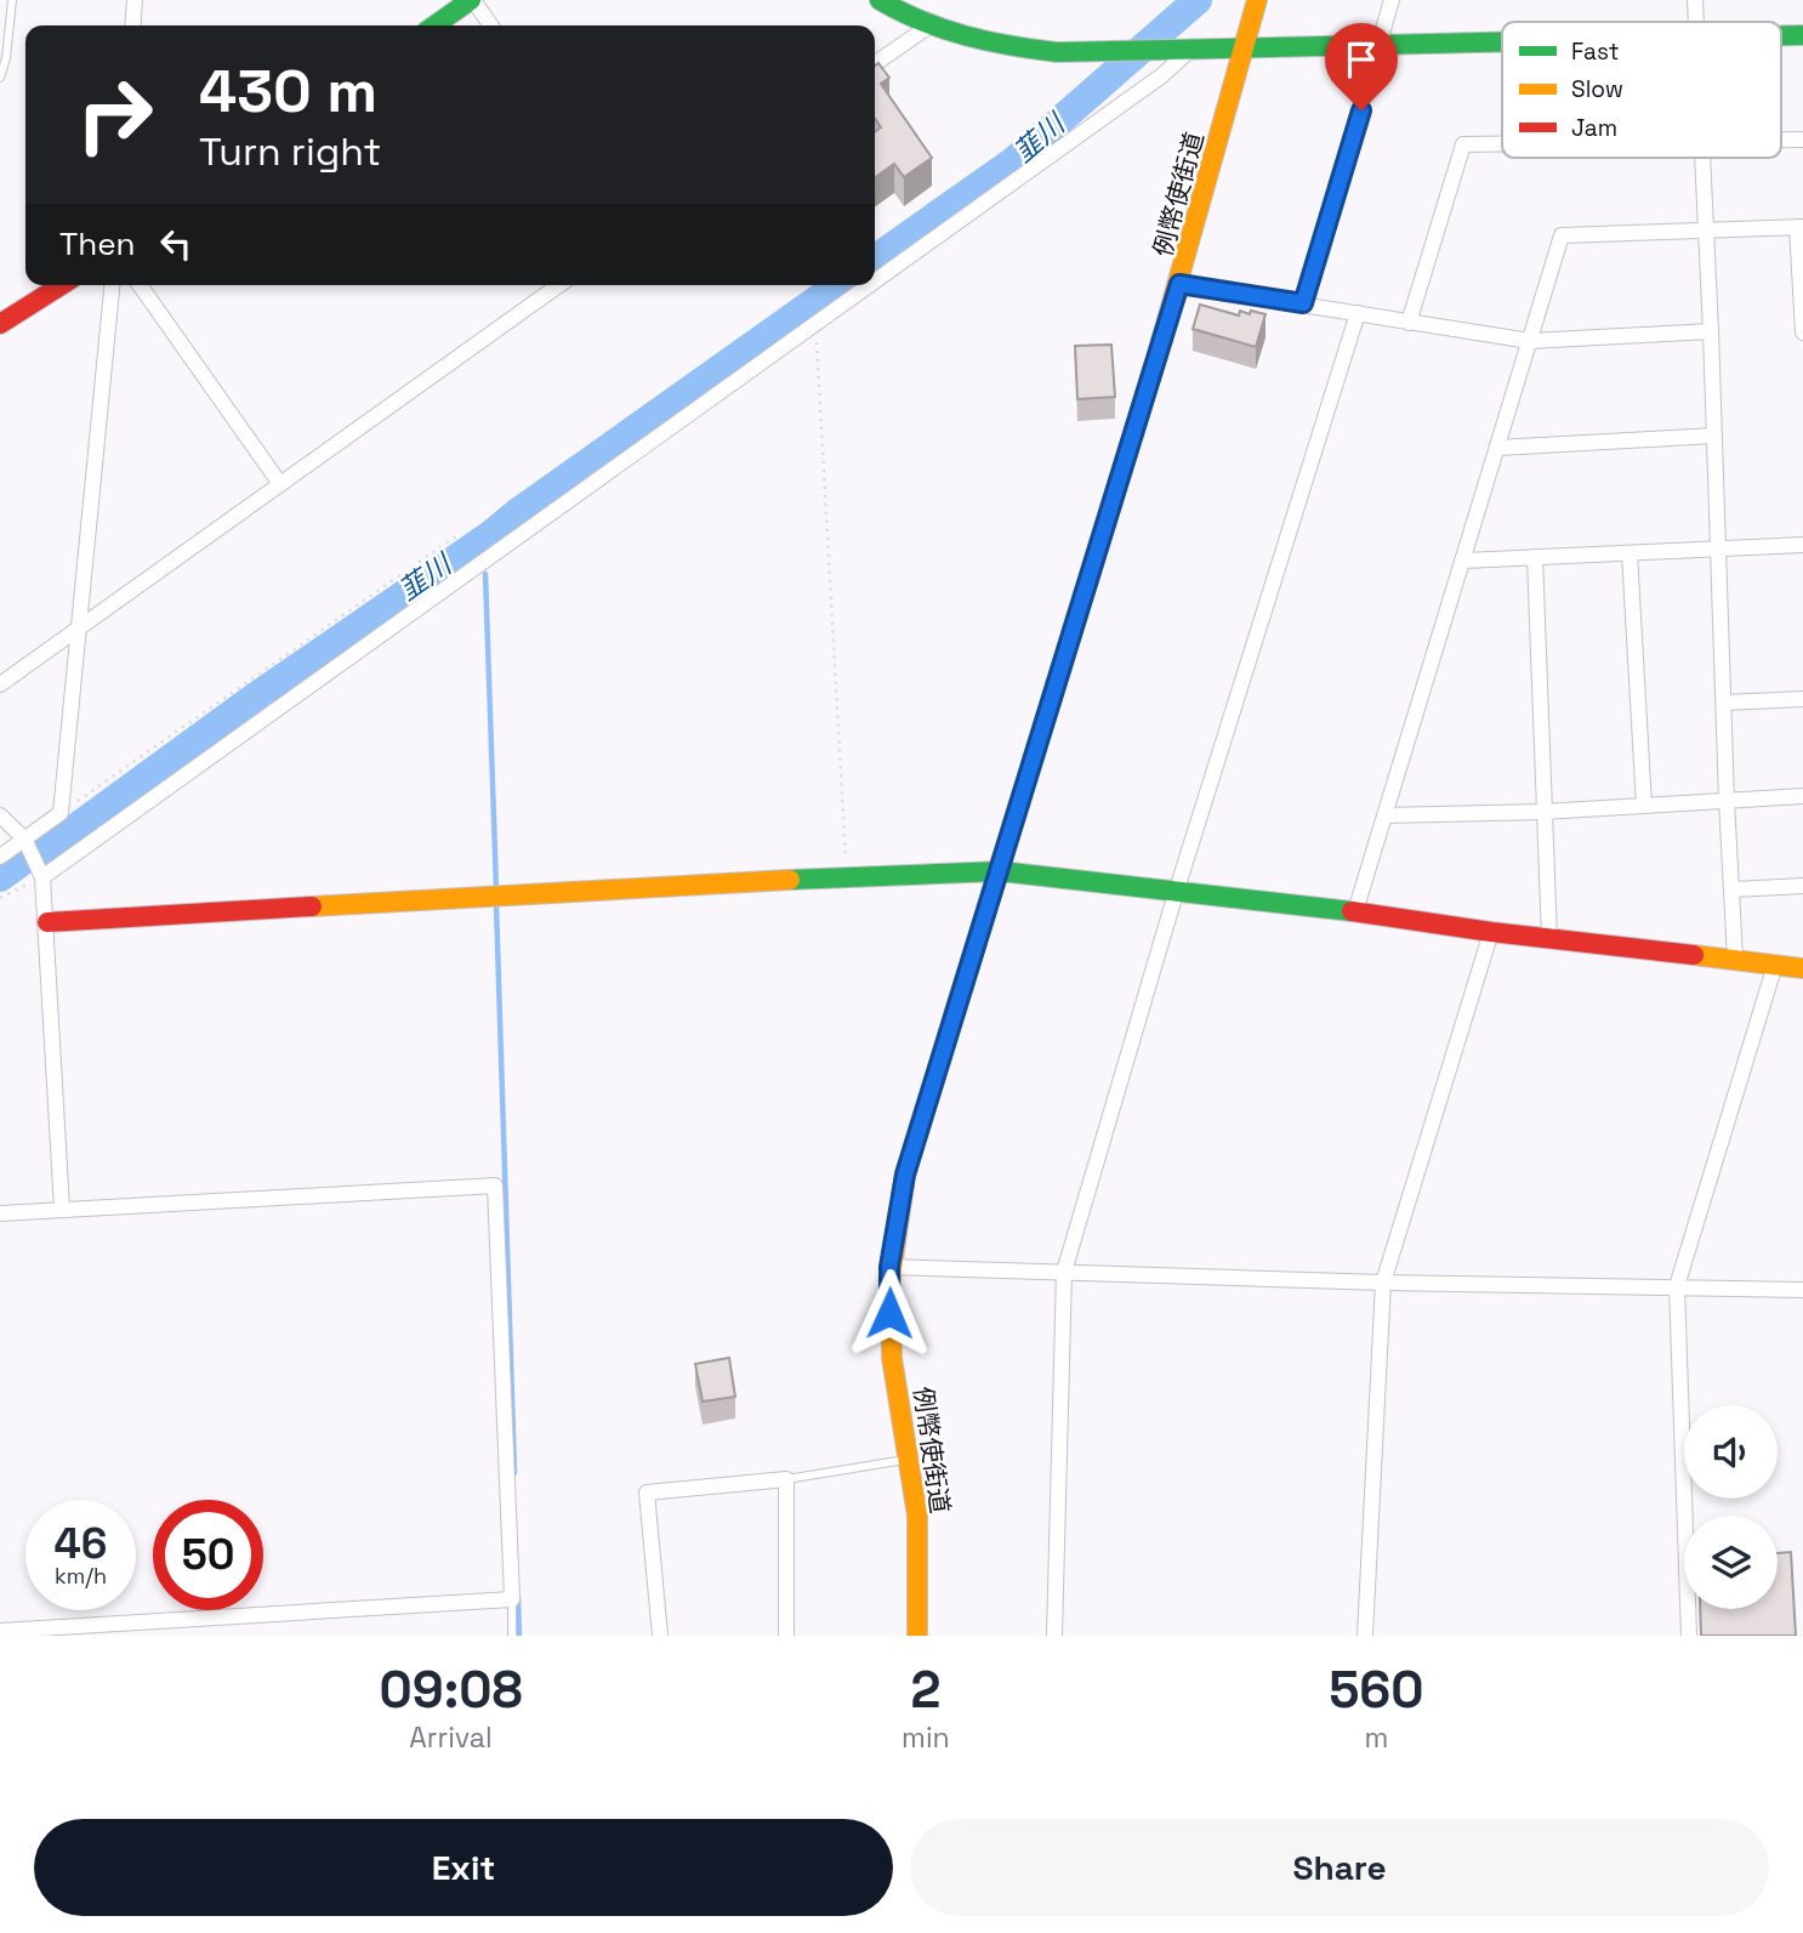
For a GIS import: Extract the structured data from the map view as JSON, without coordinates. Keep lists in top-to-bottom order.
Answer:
{
  "streets": {
    "street": ["例幣使街道"]
  },
  "water": ["韮川"],
  "legend": ["Fast", "Slow", "Jam"],
  "page": {
    "turn": ["430 m", "Turn right"],
    "then": "Then",
    "speed": "46 km/h",
    "limit": "50",
    "eta": [
      "09:08",
      "Arrival",
      "2",
      "min",
      "560",
      "m"
    ],
    "buttons": ["Exit", "Share"]
  }
}
